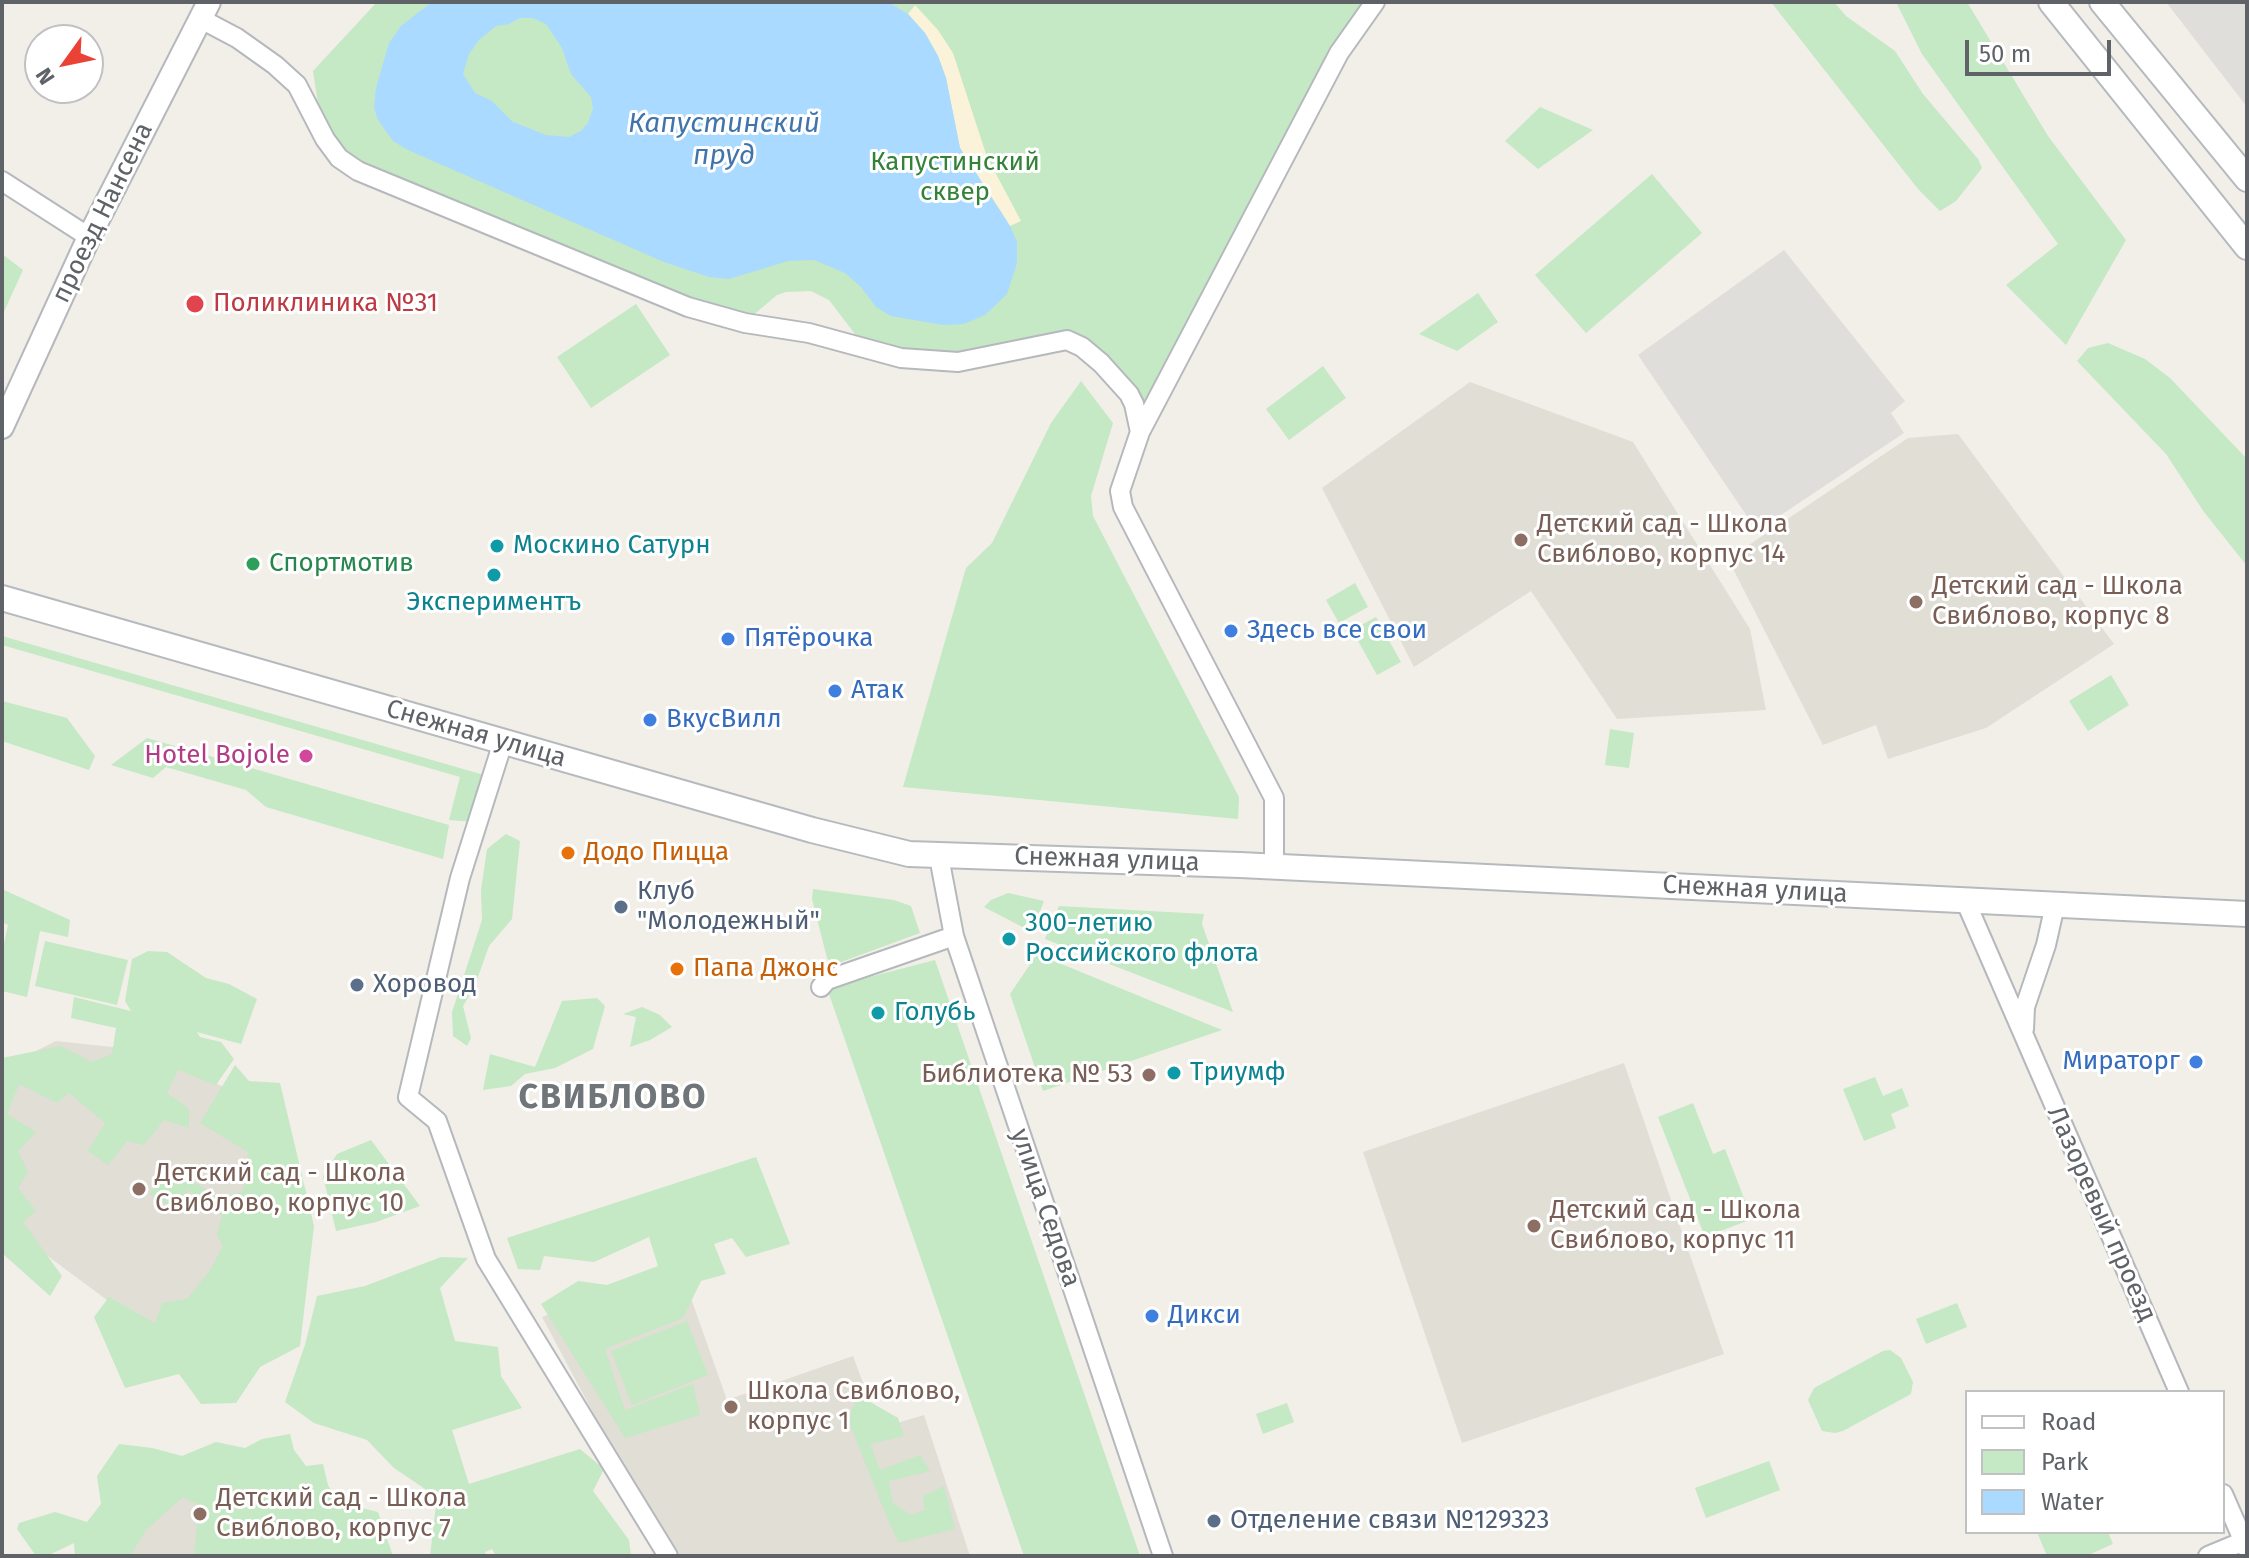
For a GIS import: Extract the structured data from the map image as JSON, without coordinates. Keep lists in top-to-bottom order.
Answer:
{
  "streets": {
    "main road": ["Снежная улица"],
    "street": ["проезд Нансена", "улица Седова", "Лазоревый проезд"]
  },
  "crossings": [
    ["Снежная улица", "улица Седова"],
    ["Снежная улица", "Лазоревый проезд"]
  ],
  "districts": ["СВИБЛОВО"],
  "water": ["Капустинский пруд"],
  "parks": ["Капустинский сквер"],
  "places": [
    "Поликлиника №31",
    "Детский сад - Школа Свиблово, корпус 14",
    "Москино Сатурн",
    "Спортмотив",
    "Экспериментъ",
    "Детский сад - Школа Свиблово, корпус 8",
    "Здесь все свои",
    "Пятёрочка",
    "Атак",
    "ВкусВилл",
    "Hotel Bojole",
    "Додо Пицца",
    "Клуб \"Молодежный\"",
    "300-летию Российского флота",
    "Папа Джонс",
    "Хоровод",
    "Голубь",
    "Мираторг",
    "Триумф",
    "Библиотека № 53",
    "Детский сад - Школа Свиблово, корпус 10",
    "Детский сад - Школа Свиблово, корпус 11",
    "Дикси",
    "Школа Свиблово, корпус 1",
    "Детский сад - Школа Свиблово, корпус 7",
    "Отделение связи №129323"
  ],
  "legend": ["Road", "Park", "Water"],
  "scale_bar": "50 m",
  "north": "bottom left"
}
